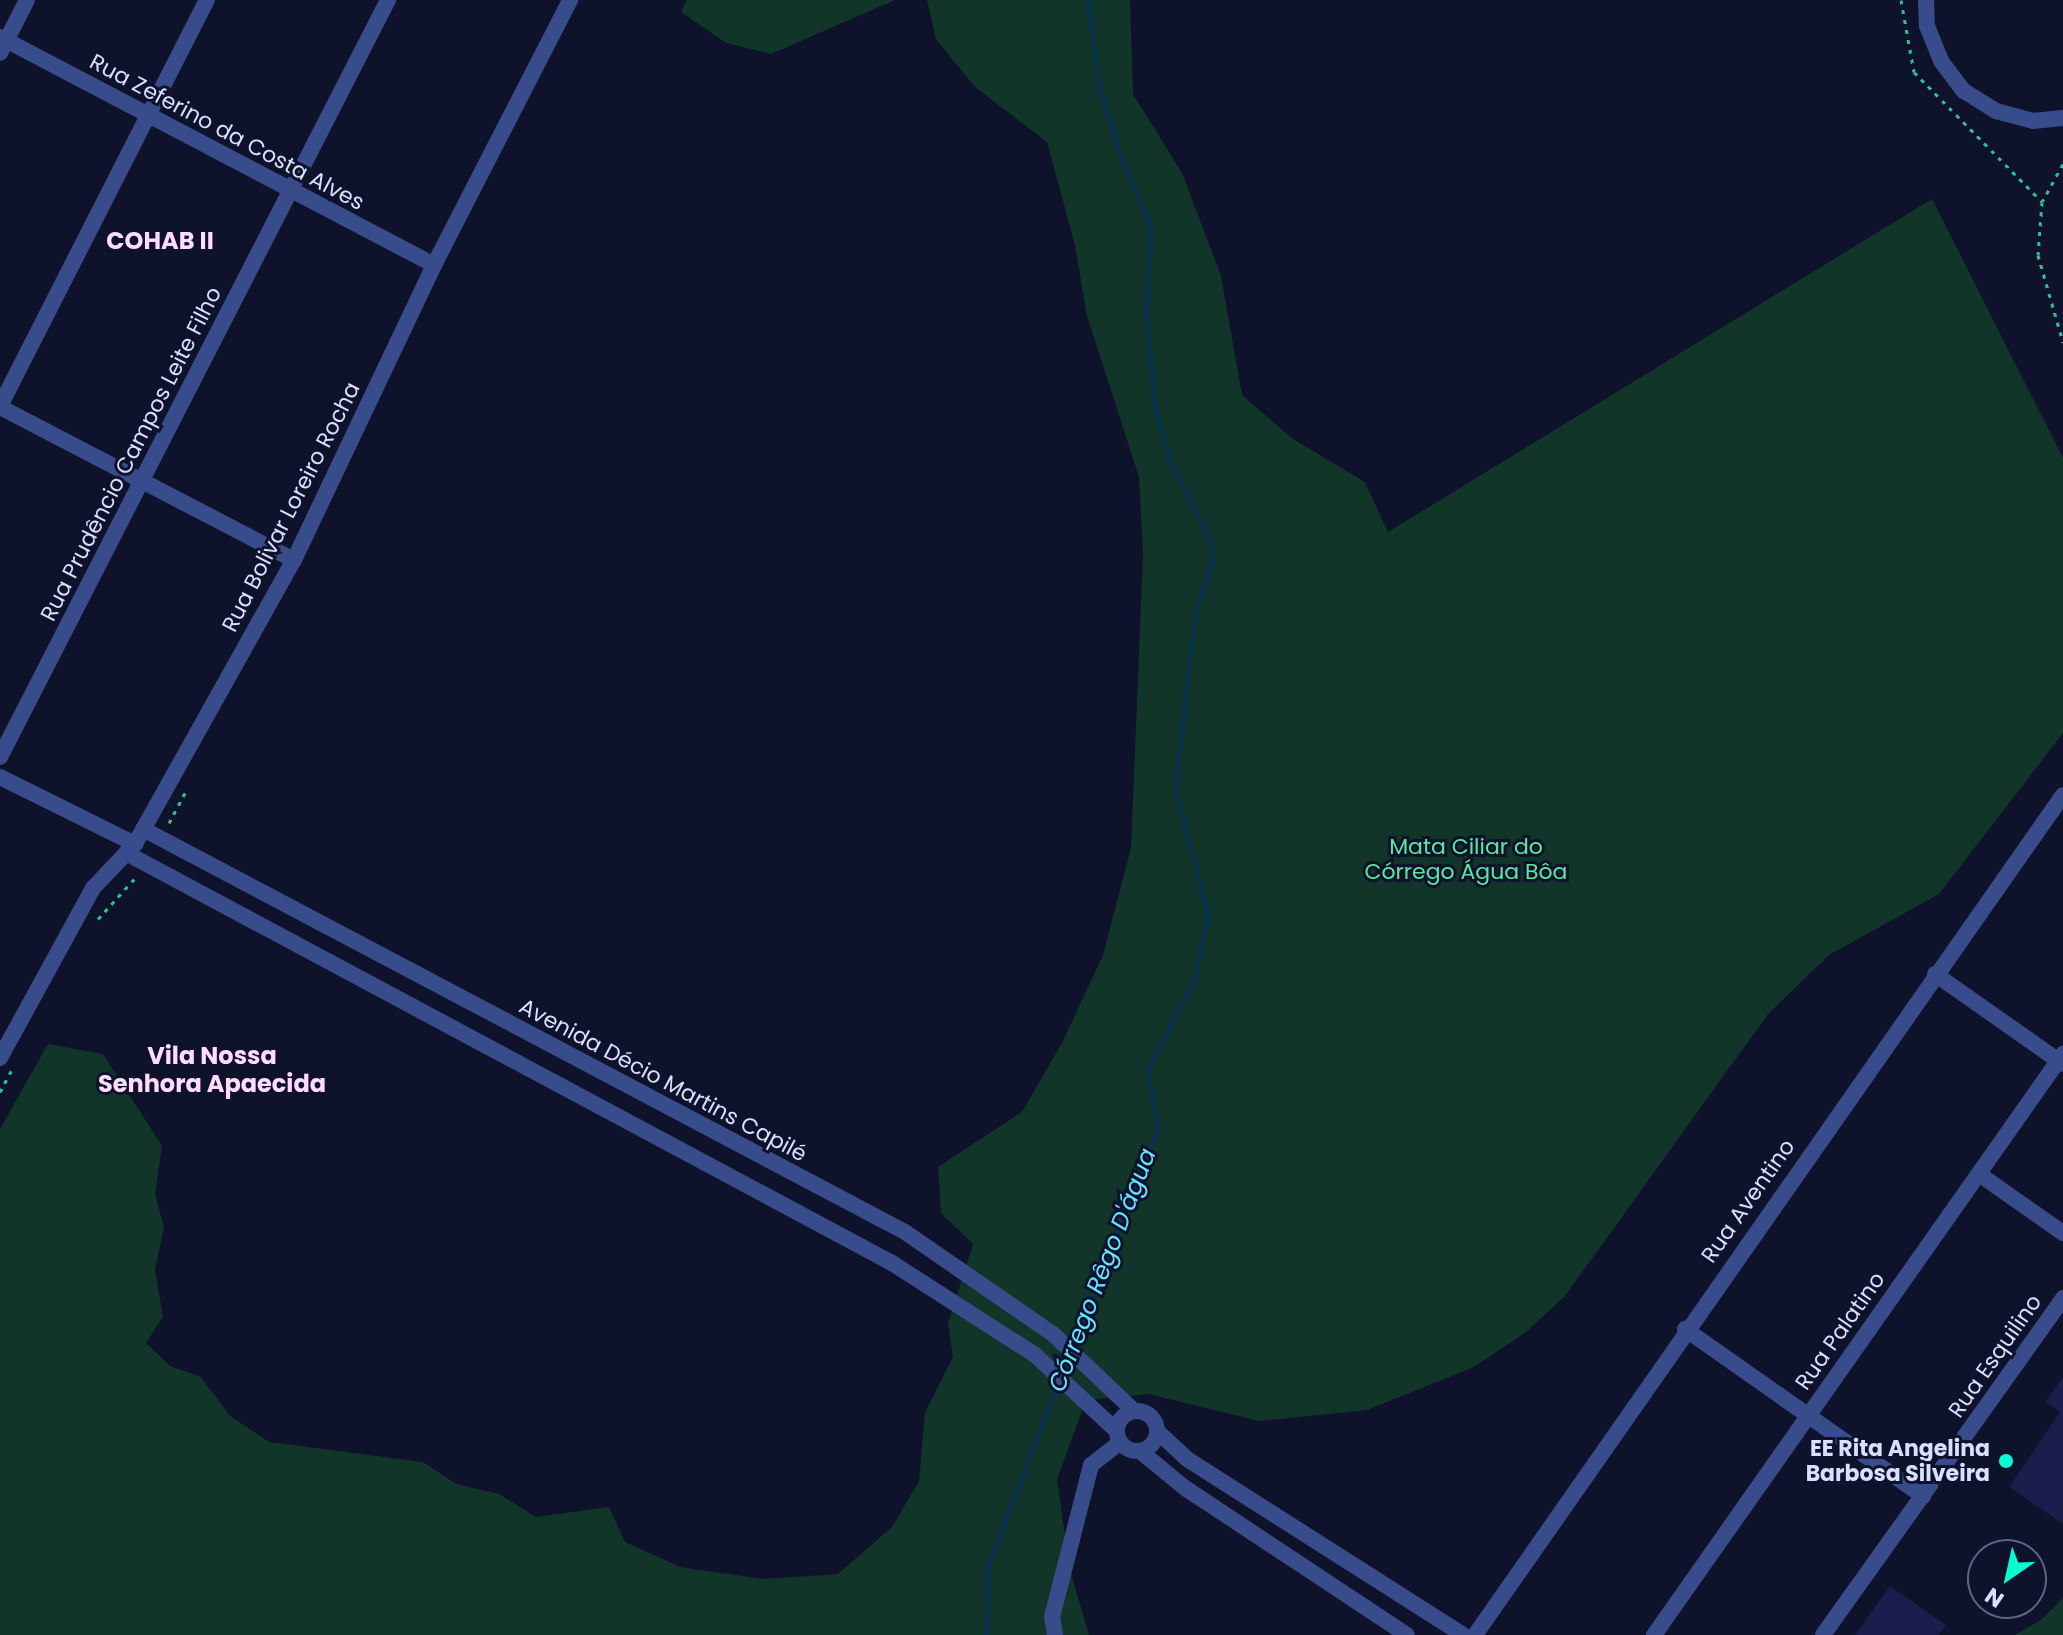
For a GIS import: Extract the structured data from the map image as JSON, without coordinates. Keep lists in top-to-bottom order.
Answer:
{
  "streets": {
    "street": [
      "Rua Zeferino da Costa Alves",
      "Rua Prudêncio Campos Leite Filho",
      "Rua Bolivar Loreiro Rocha",
      "Avenida Décio Martins Capilé",
      "Rua Aventino",
      "Rua Palatino",
      "Rua Esquilino"
    ]
  },
  "crossings": [
    ["Rua Zeferino da Costa Alves", "Rua Prudêncio Campos Leite Filho"],
    ["Rua Zeferino da Costa Alves", "Rua Bolivar Loreiro Rocha"],
    ["Rua Bolivar Loreiro Rocha", "Avenida Décio Martins Capilé"]
  ],
  "districts": ["COHAB II", "Vila Nossa Senhora Apaecida"],
  "water": ["Córrego Rêgo D'água"],
  "parks": ["Mata Ciliar do Córrego Água Bôa"],
  "places": ["EE Rita Angelina Barbosa Silveira"],
  "north": "bottom left"
}
